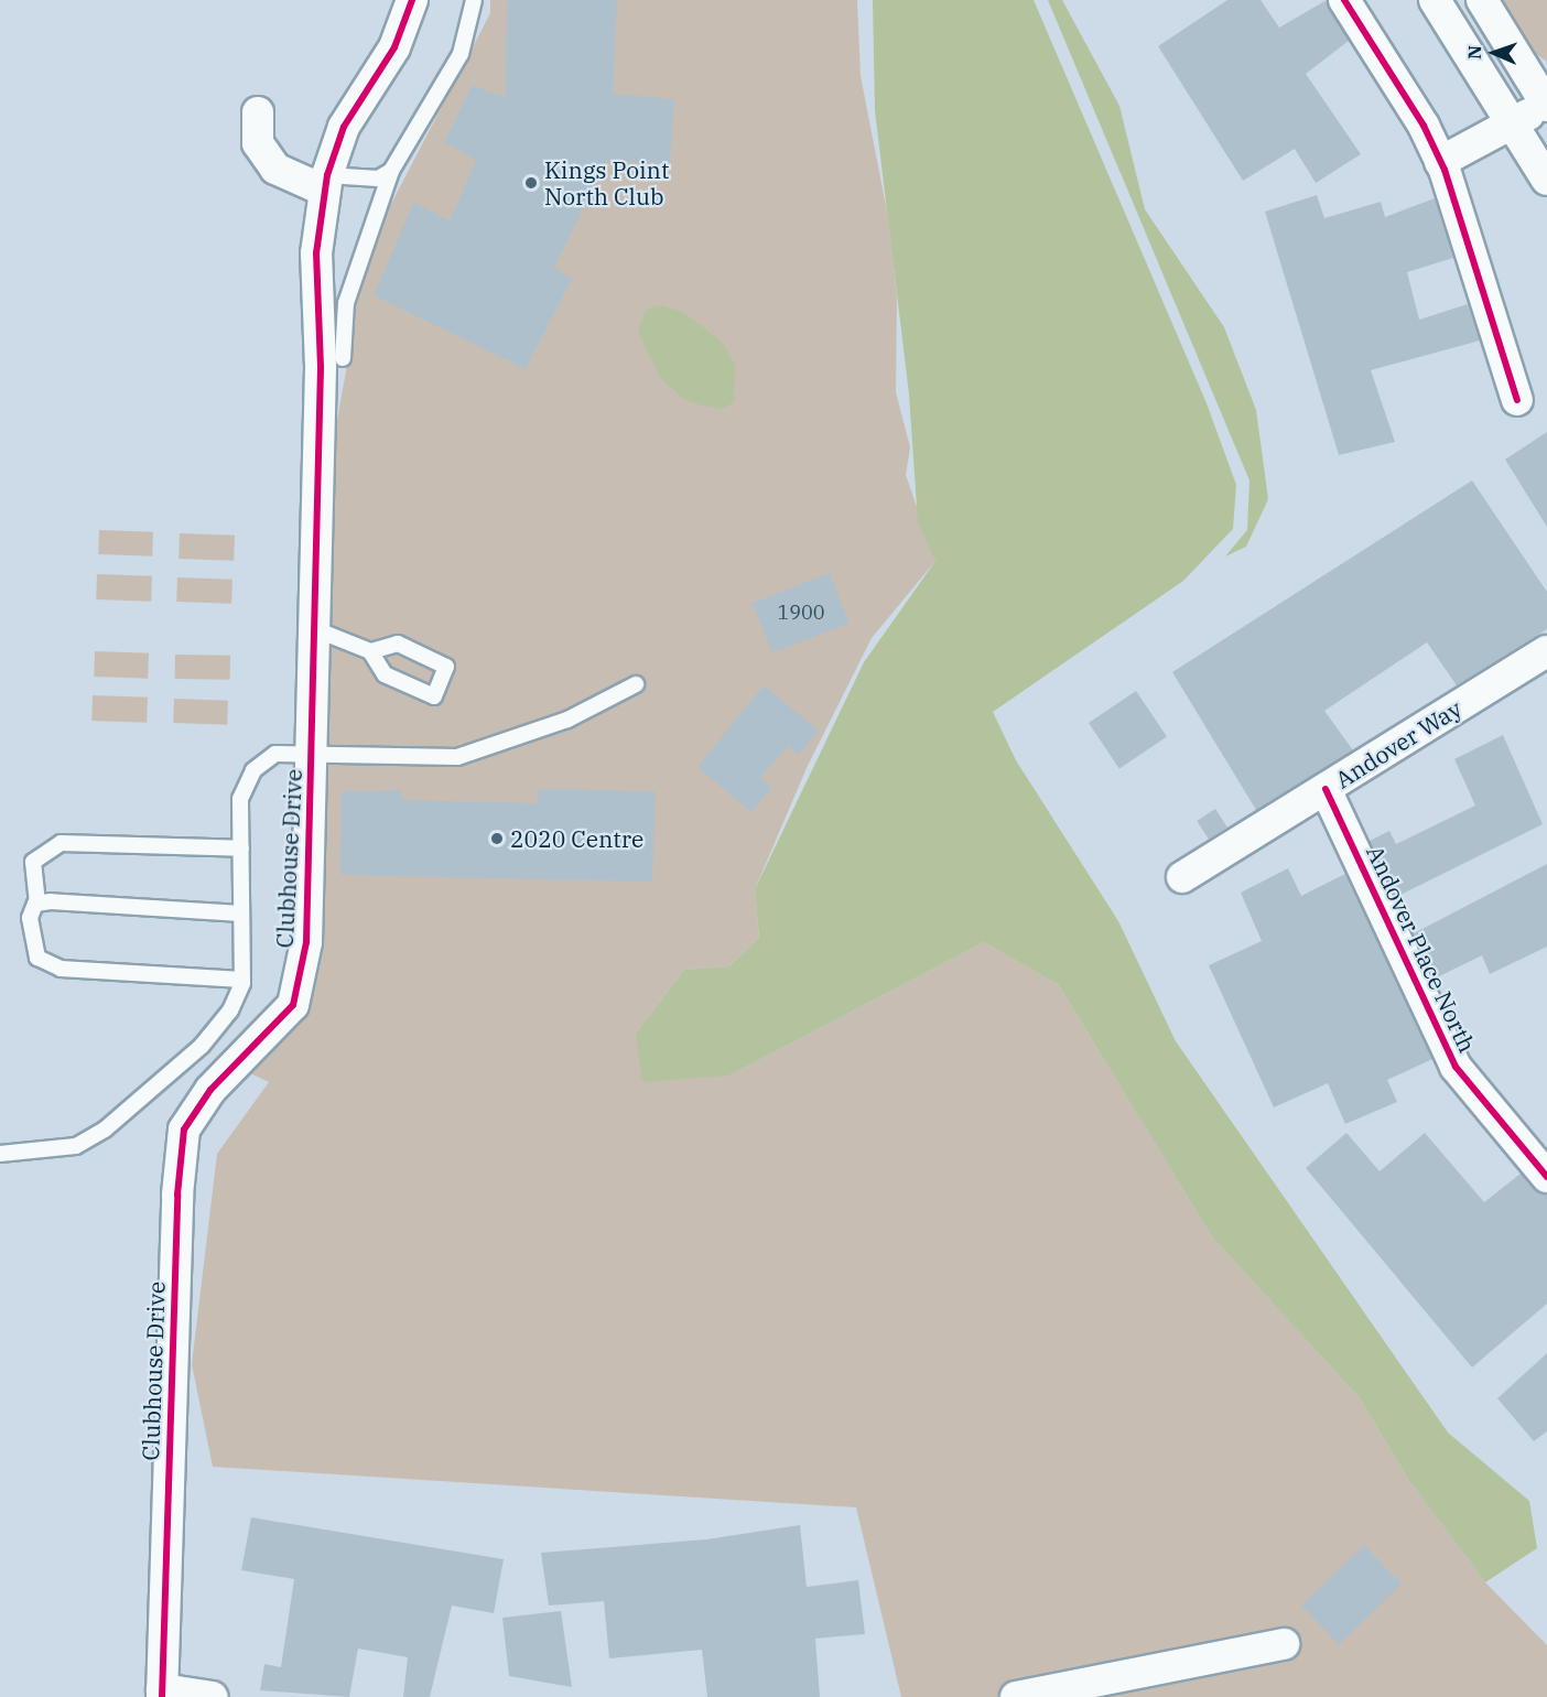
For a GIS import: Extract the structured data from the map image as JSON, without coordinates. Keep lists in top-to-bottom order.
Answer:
{
  "streets": {
    "street": ["Andover Way", "Clubhouse Drive", "Andover Place North"]
  },
  "crossings": [
    ["Andover Way", "Andover Place North"]
  ],
  "places": ["Kings Point North Club", "2020 Centre"],
  "house_numbers": ["1900"],
  "north": "left"
}
